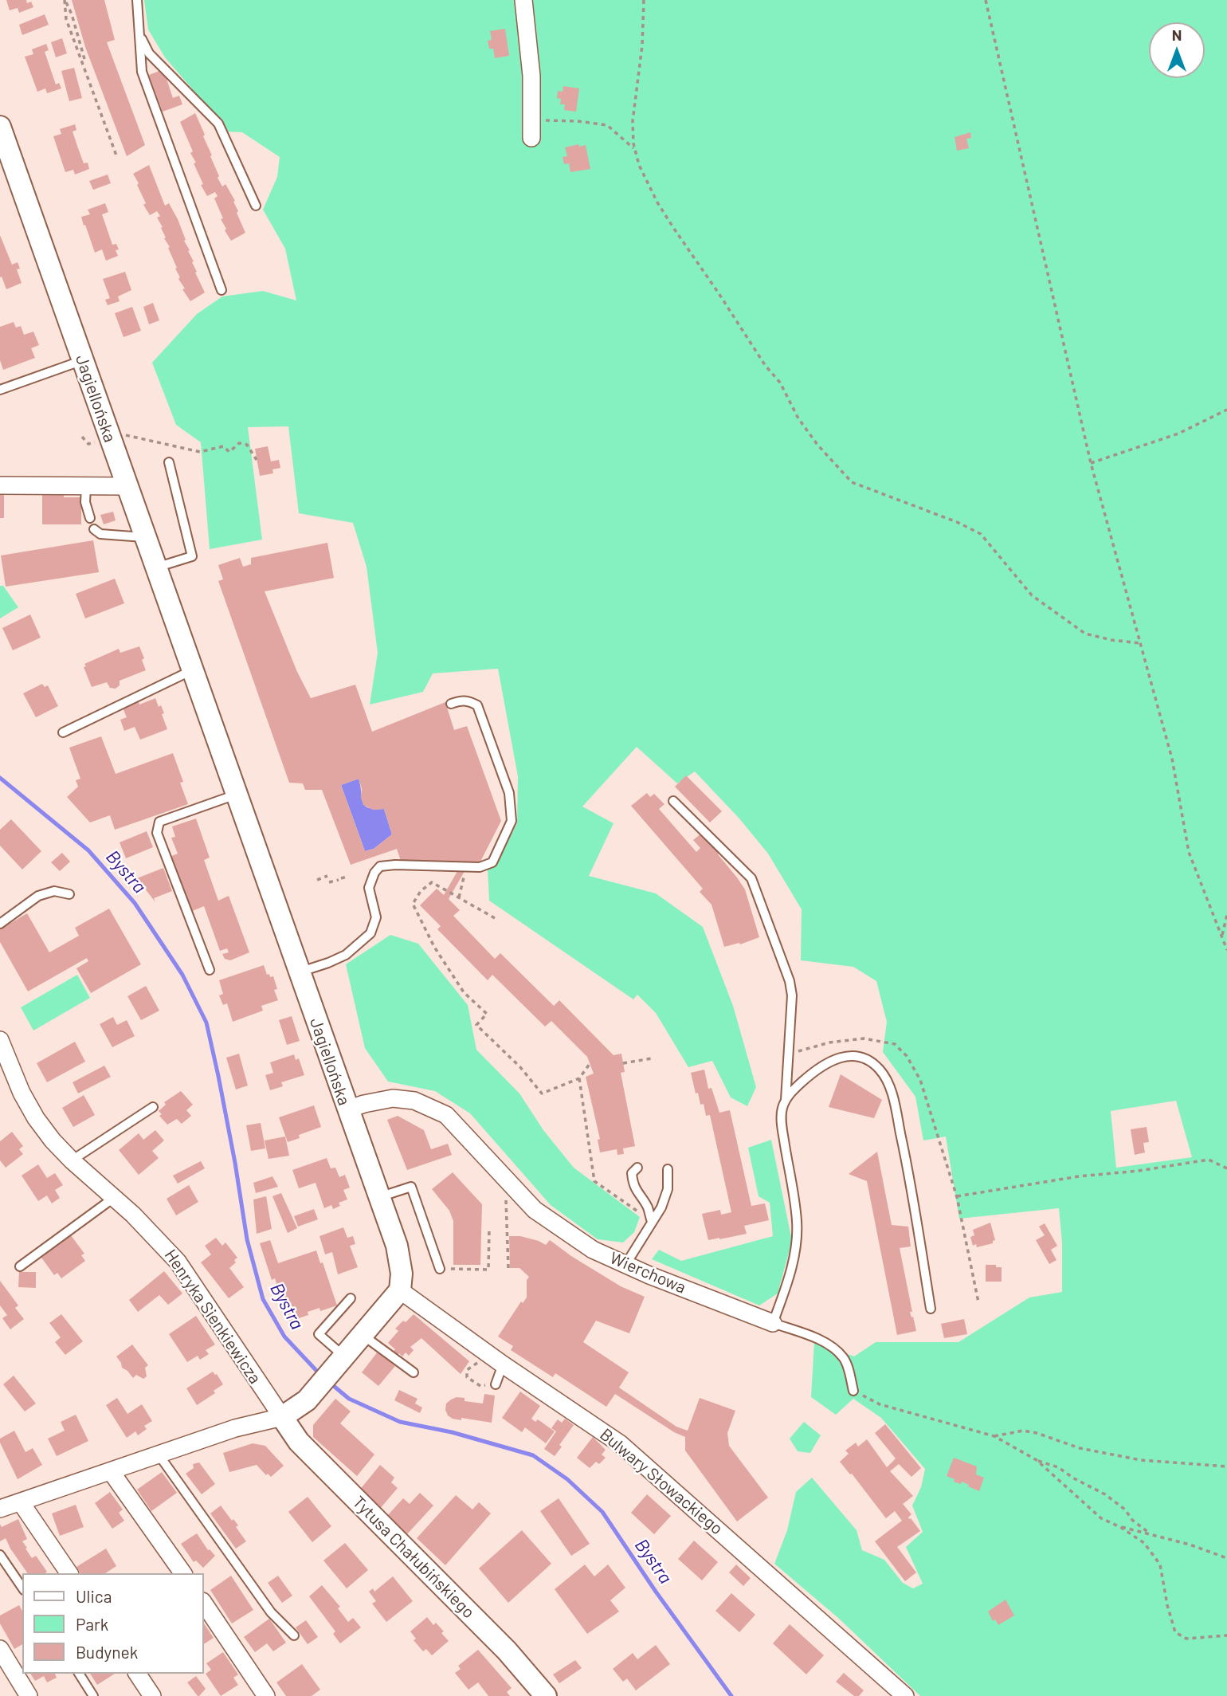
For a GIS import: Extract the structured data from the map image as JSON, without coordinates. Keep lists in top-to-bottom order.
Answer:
{
  "streets": {
    "street": [
      "Jagiellońska",
      "Wierchowa",
      "Henryka Sienkiewicza",
      "Bulwary Słowackiego",
      "Tytusa Chałubińskiego"
    ]
  },
  "crossings": [
    ["Jagiellońska", "Wierchowa"],
    ["Jagiellońska", "Bulwary Słowackiego"],
    ["Henryka Sienkiewicza", "Tytusa Chałubińskiego"]
  ],
  "water": ["Bystra"],
  "legend": ["Ulica", "Park", "Budynek"],
  "north": "top"
}
